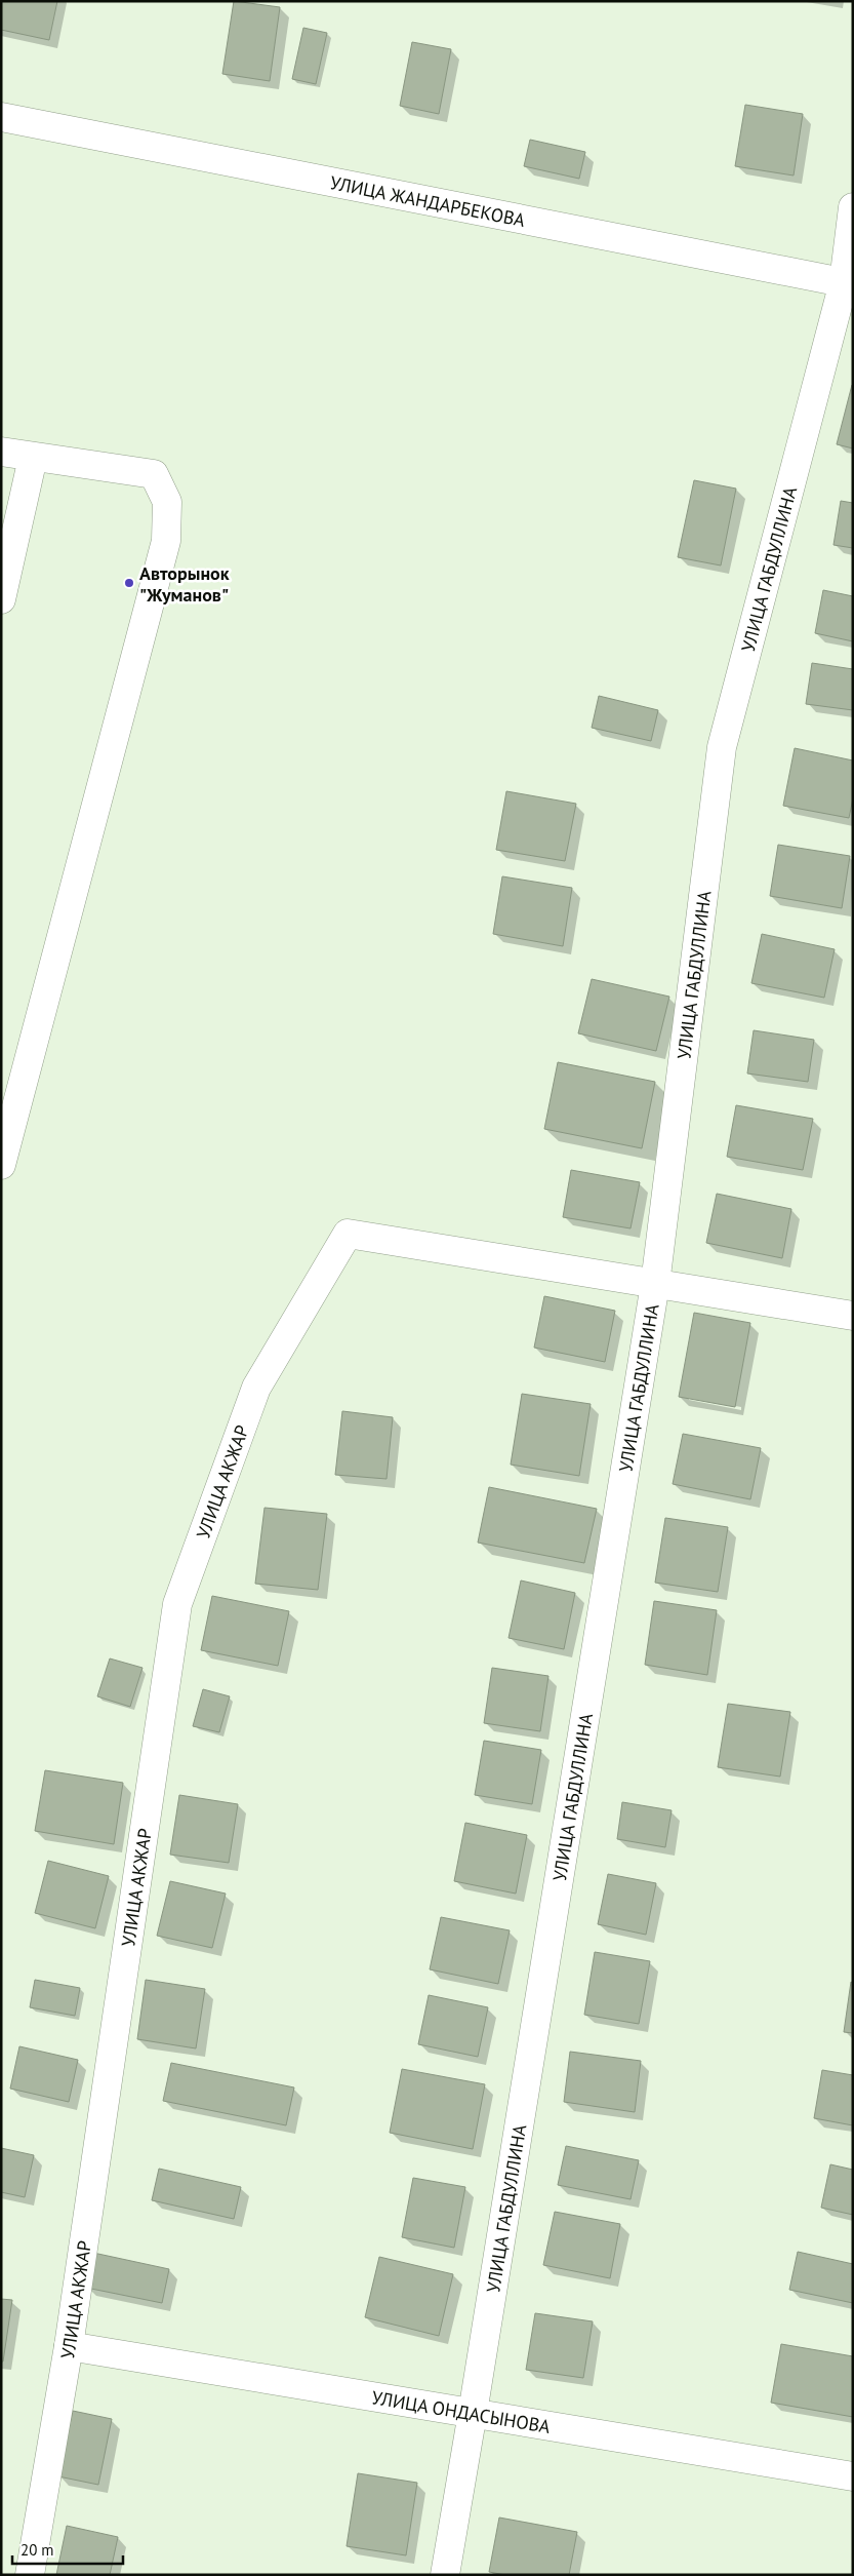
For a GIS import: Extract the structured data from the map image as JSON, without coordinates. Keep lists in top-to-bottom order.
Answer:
{
  "streets": {
    "street": [
      "УЛИЦА ЖАНДАРБЕКОВА",
      "УЛИЦА ГАБДУЛЛИНА",
      "УЛИЦА АКЖАР",
      "УЛИЦА ОНДАСЫНОВА"
    ]
  },
  "crossings": [
    ["УЛИЦА ЖАНДАРБЕКОВА", "УЛИЦА ГАБДУЛЛИНА"],
    ["УЛИЦА ГАБДУЛЛИНА", "УЛИЦА АКЖАР"],
    ["УЛИЦА ГАБДУЛЛИНА", "УЛИЦА ОНДАСЫНОВА"],
    ["УЛИЦА АКЖАР", "УЛИЦА ОНДАСЫНОВА"]
  ],
  "places": ["Авторынок \"Жуманов\""],
  "scale_bar": "20 m"
}
